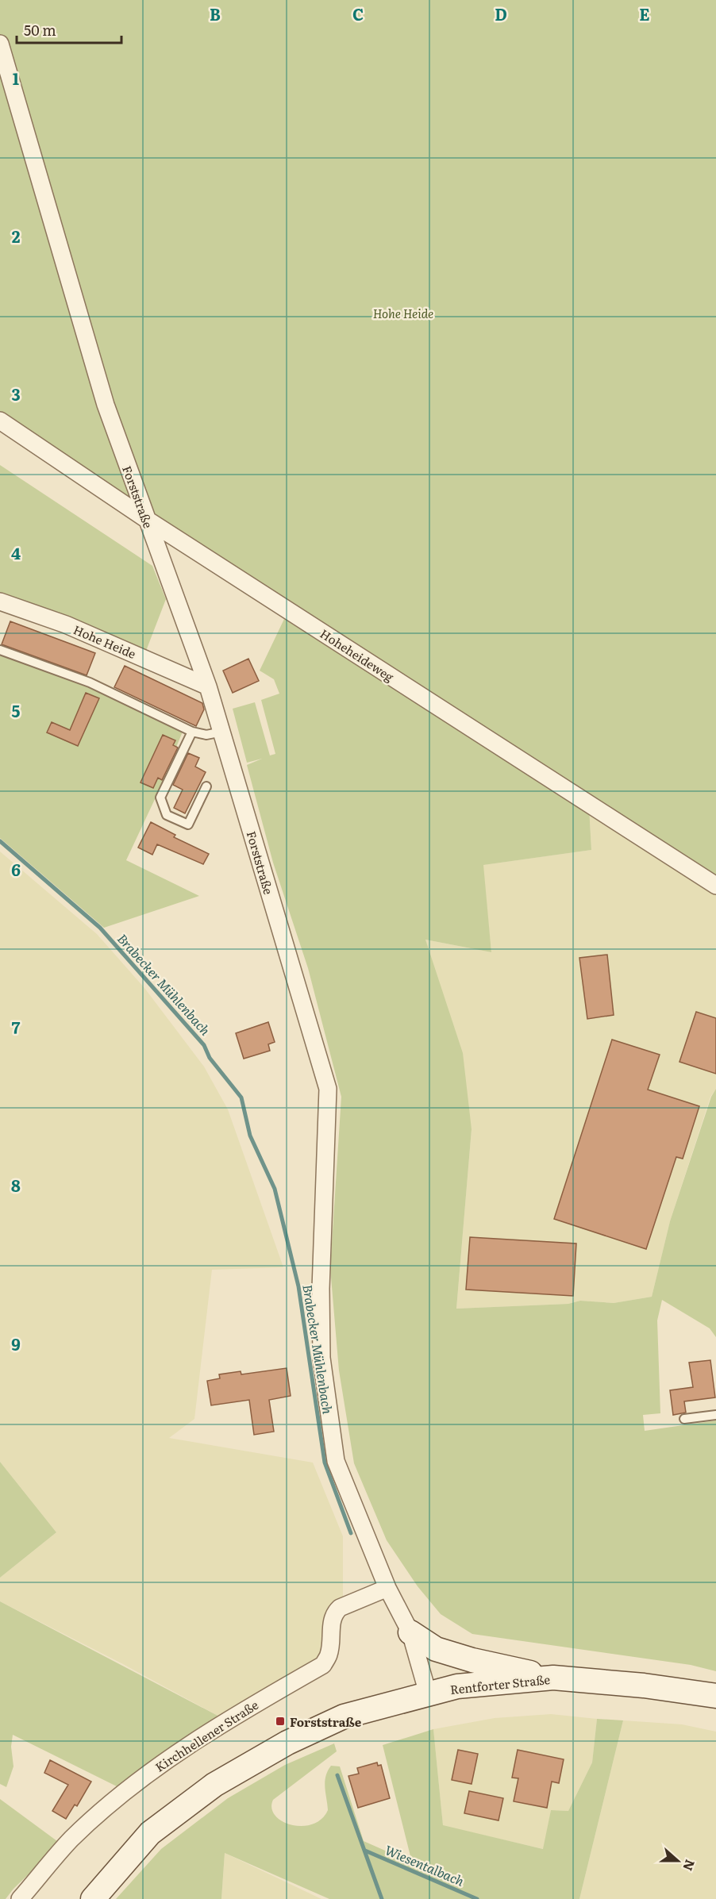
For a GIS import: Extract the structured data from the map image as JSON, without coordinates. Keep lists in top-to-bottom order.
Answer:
{
  "streets": {
    "main road": ["Rentforter Straße"],
    "street": [
      "Forststraße",
      "Hohe Heide",
      "Hoheheideweg",
      "Kirchhellener Straße"
    ]
  },
  "crossings": [
    ["Forststraße", "Hohe Heide"],
    ["Forststraße", "Hoheheideweg"],
    ["Forststraße", "Rentforter Straße"],
    ["Forststraße", "Kirchhellener Straße"]
  ],
  "water": ["Brabecker Mühlenbach", "Wiesentalbach"],
  "parks": ["Hohe Heide"],
  "places": {
    "transit": ["Forststraße"]
  },
  "scale_bar": "50 m",
  "north": "right",
  "grid": {
    "columns": [
      "B",
      "C",
      "D",
      "E"
    ],
    "rows": [
      "1",
      "2",
      "3",
      "4",
      "5",
      "6",
      "7",
      "8",
      "9"
    ]
  }
}
